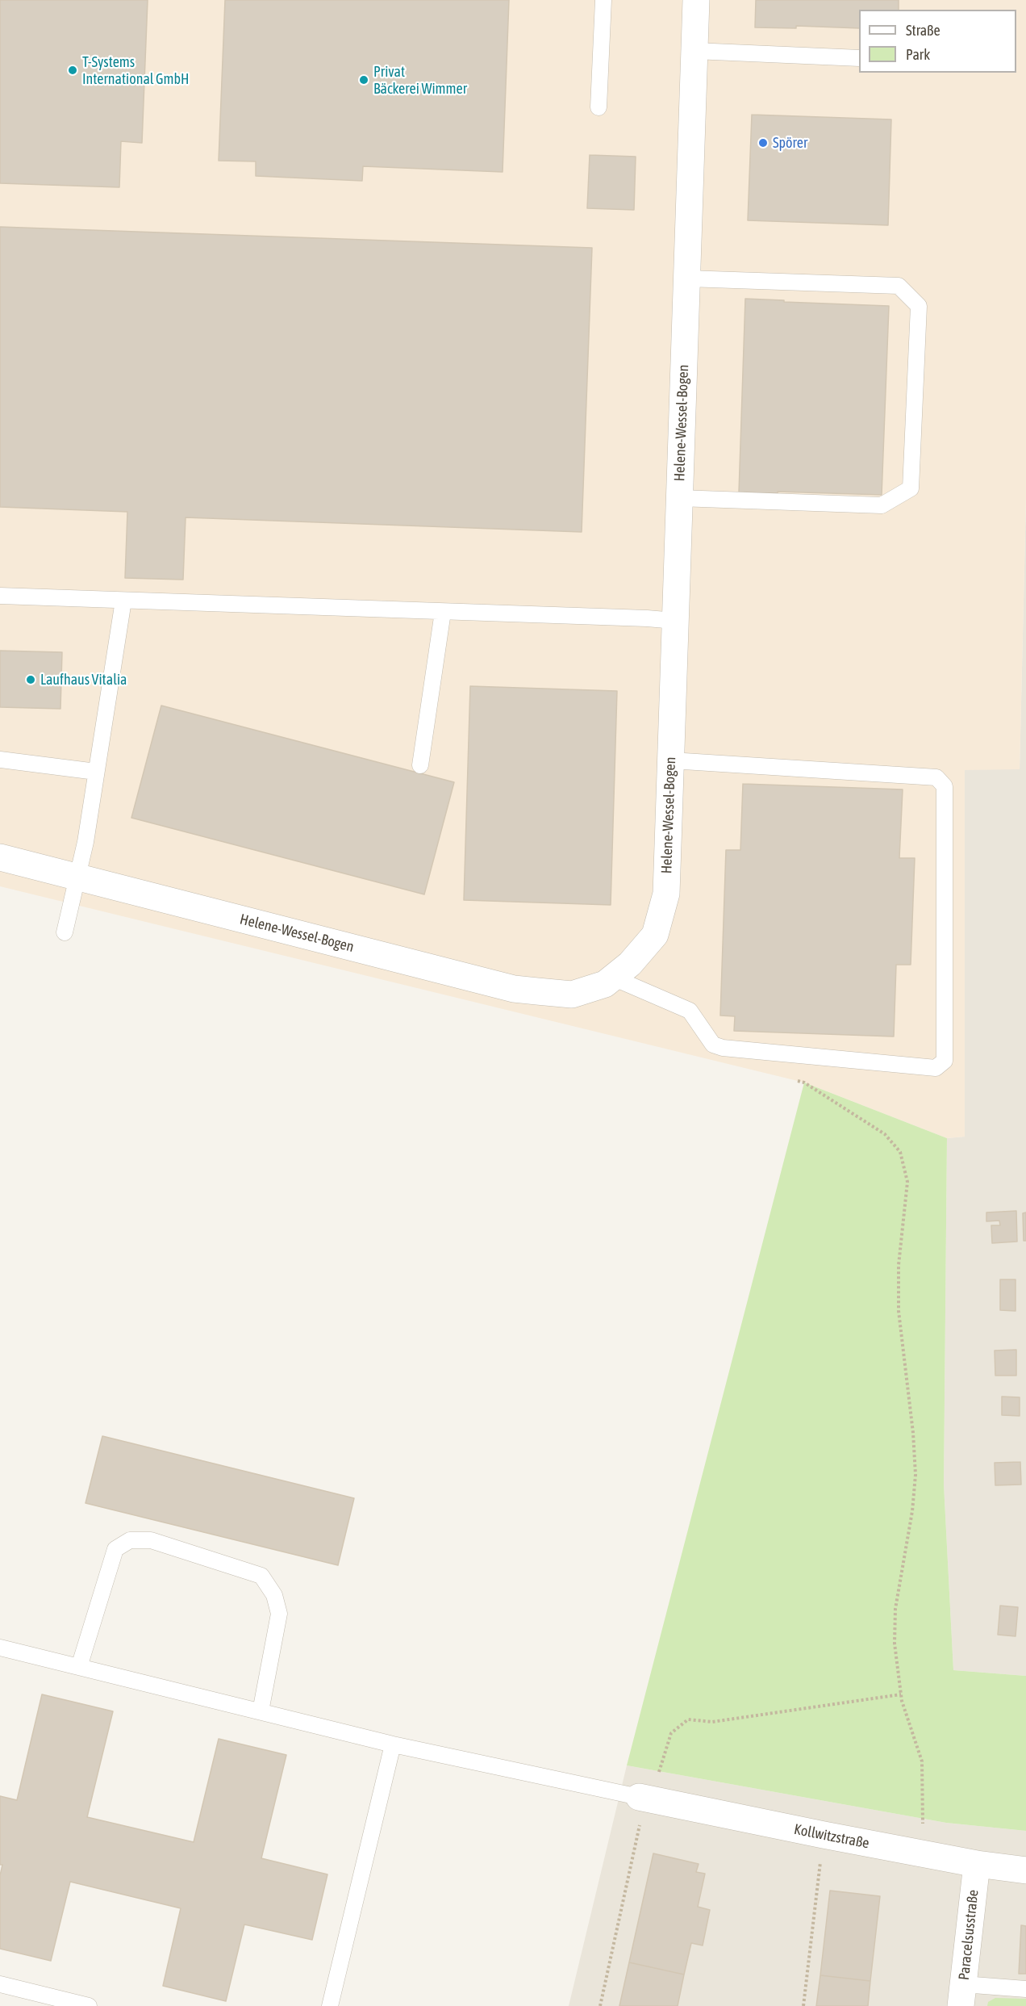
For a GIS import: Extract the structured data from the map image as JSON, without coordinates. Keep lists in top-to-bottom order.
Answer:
{
  "streets": {
    "street": ["Helene-Wessel-Bogen", "Kollwitzstraße", "Paracelsusstraße"]
  },
  "crossings": [
    ["Kollwitzstraße", "Paracelsusstraße"]
  ],
  "places": [
    "T-Systems International GmbH",
    "Privat Bäckerei Wimmer",
    "Spörer",
    "Laufhaus Vitalia"
  ],
  "legend": ["Straße", "Park"]
}
